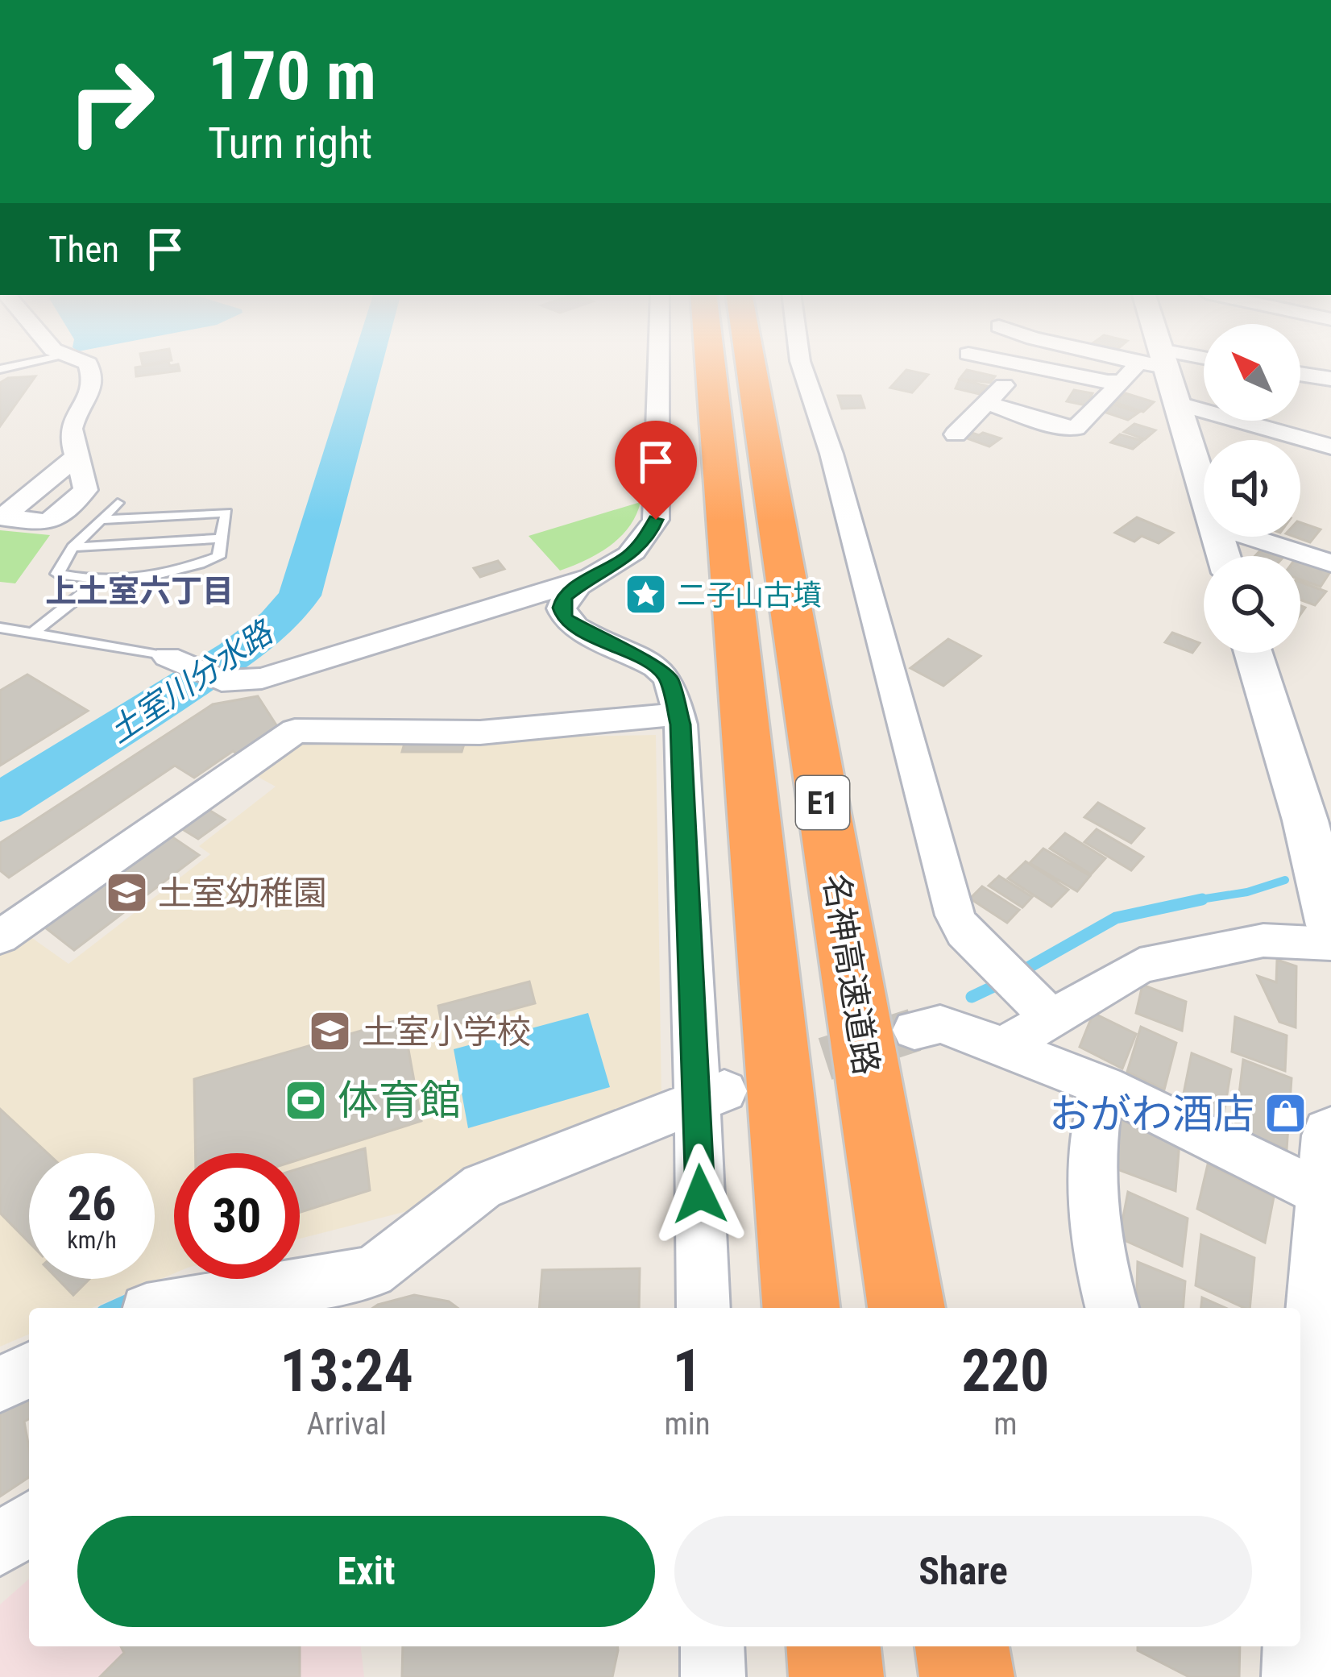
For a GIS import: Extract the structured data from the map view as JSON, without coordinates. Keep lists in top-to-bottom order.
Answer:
{
  "streets": {
    "highway": ["E1", "名神高速道路"]
  },
  "districts": ["上土室六丁目"],
  "water": ["土室川分水路"],
  "places": {
    "place": ["二子山古墳"],
    "school or university": ["土室幼稚園", "土室小学校"],
    "sports": ["体育館"],
    "shop": ["おがわ酒店"]
  },
  "north": "top left",
  "page": {
    "turn": ["170 m", "Turn right"],
    "then": "Then",
    "speed": "26 km/h",
    "limit": "30",
    "eta": [
      "13:24",
      "Arrival",
      "1",
      "min",
      "220",
      "m"
    ],
    "buttons": ["Exit", "Share"]
  }
}
